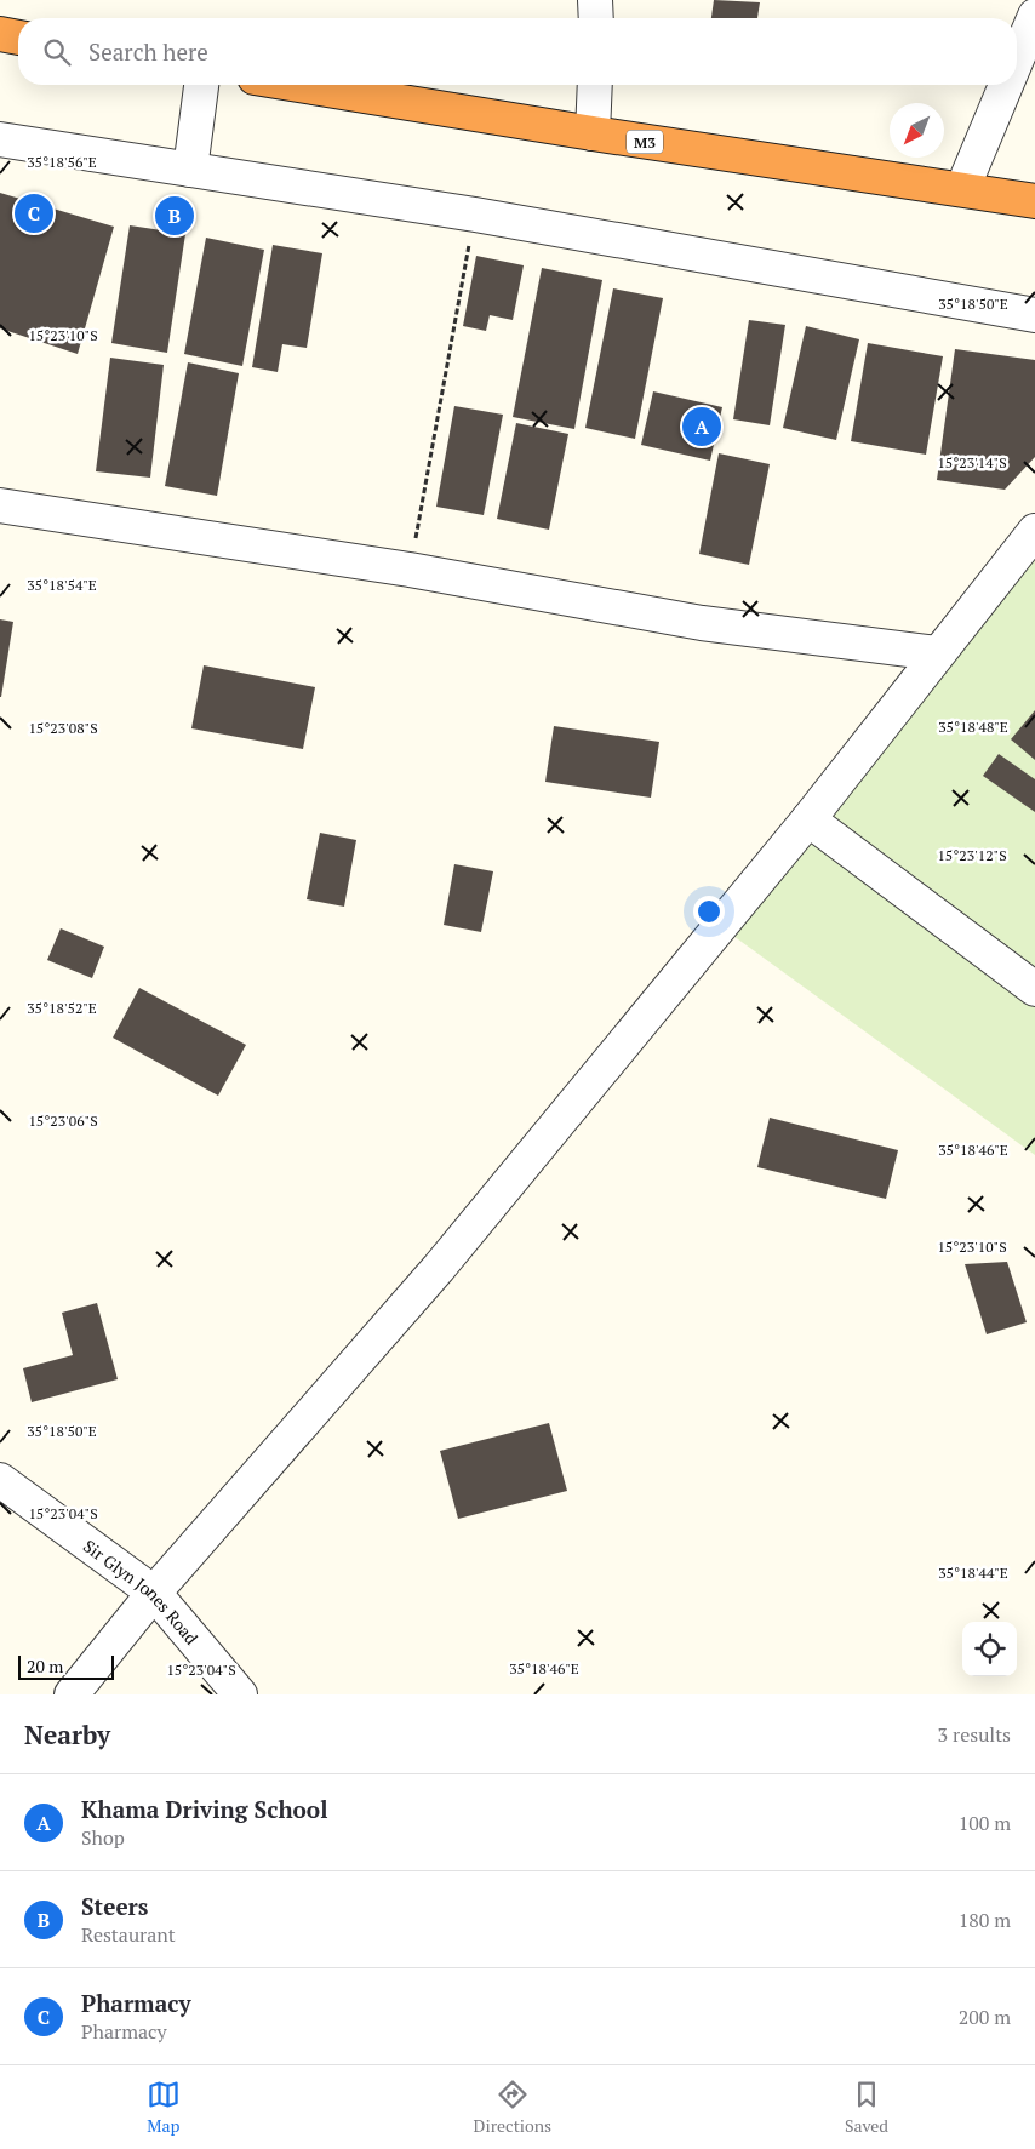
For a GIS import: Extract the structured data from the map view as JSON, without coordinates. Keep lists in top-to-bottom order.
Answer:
{
  "streets": {
    "highway": ["M3"],
    "street": ["Sir Glyn Jones Road"]
  },
  "scale_bar": "20 m",
  "north": "bottom left",
  "page": {
    "search": "Search here",
    "pins": ["C", "B", "A"],
    "scale": "20 m",
    "heading": ["Nearby", "3 results"],
    "list": [
      {
        "mark": "A",
        "name": "Khama Driving School",
        "note": "Shop",
        "value": "100 m"
      },
      {
        "mark": "B",
        "name": "Steers",
        "note": "Restaurant",
        "value": "180 m"
      },
      {
        "mark": "C",
        "name": "Pharmacy",
        "note": "Pharmacy",
        "value": "200 m"
      }
    ],
    "nav": ["Map", "Directions", "Saved"]
  },
  "coordinates": [
    "35°18'56\"E",
    "35°18'50\"E",
    "15°23'10\"S",
    "15°23'14\"S",
    "35°18'54\"E",
    "35°18'48\"E",
    "15°23'08\"S",
    "15°23'12\"S",
    "35°18'52\"E",
    "15°23'06\"S",
    "35°18'46\"E",
    "15°23'04\"S",
    "35°18'44\"E"
  ]
}
